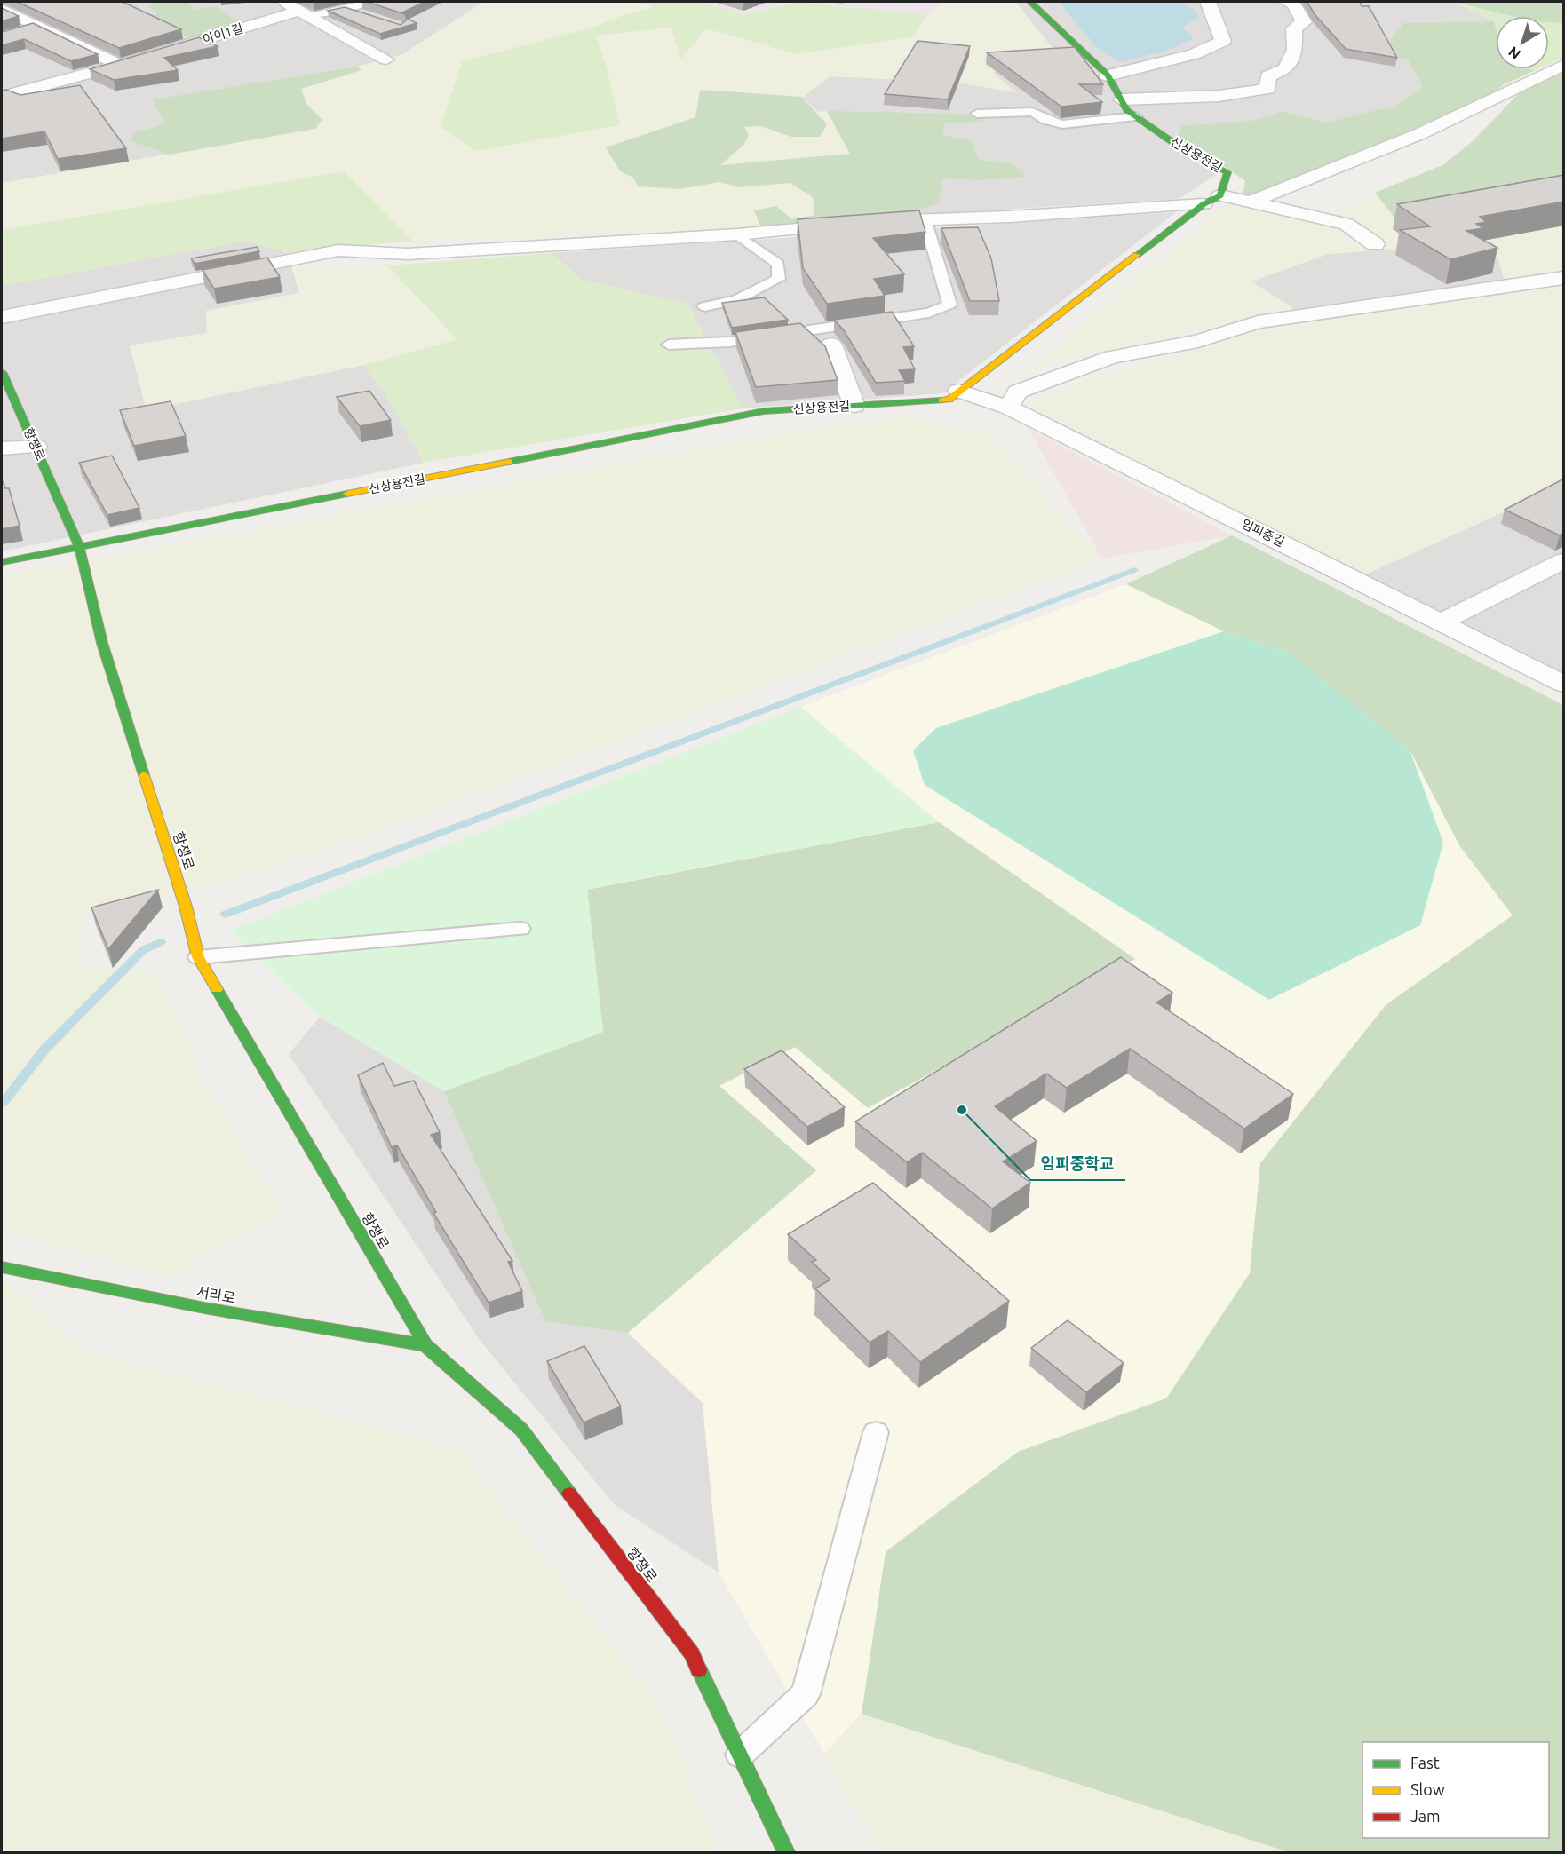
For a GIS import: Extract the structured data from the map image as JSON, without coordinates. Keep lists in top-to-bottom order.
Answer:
{
  "streets": {
    "street": [
      "아이1길",
      "신상용전길",
      "항쟁로",
      "임피중길",
      "서라로"
    ]
  },
  "crossings": [
    ["신상용전길", "항쟁로"],
    ["신상용전길", "임피중길"],
    ["항쟁로", "서라로"]
  ],
  "places": ["임피중학교"],
  "legend": ["Fast", "Slow", "Jam"],
  "north": "bottom left"
}
